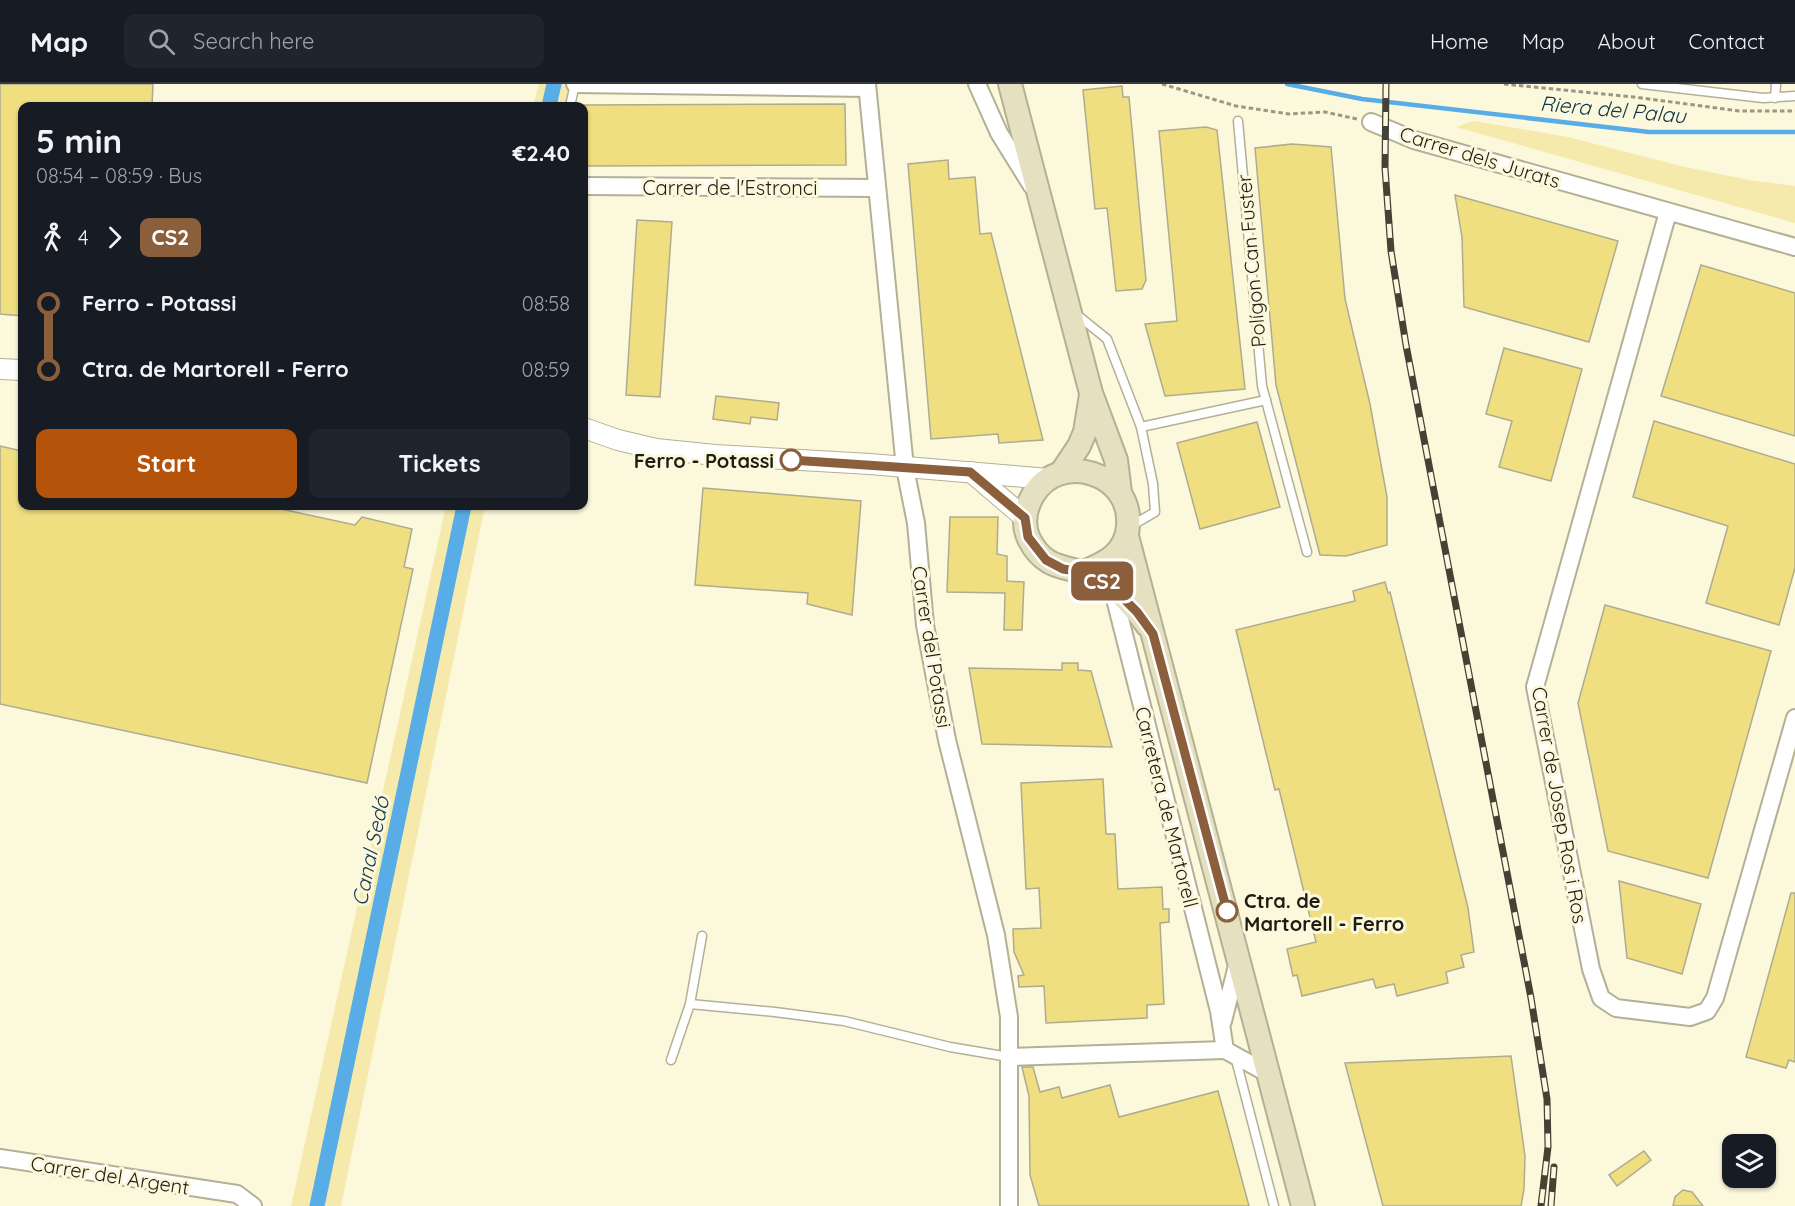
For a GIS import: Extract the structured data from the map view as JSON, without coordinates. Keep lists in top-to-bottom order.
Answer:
{
  "streets": {
    "main road": ["Carretera de Martorell"],
    "street": [
      "Carrer dels Jurats",
      "Carrer de l'Estronci",
      "Carrer del Potassi",
      "Carrer de Josep Ros i Ros",
      "Carrer del Argent"
    ],
    "lane": ["Polígon Can Fuster"]
  },
  "crossings": [
    ["Carrer dels Jurats", "Carrer de Josep Ros i Ros"],
    ["Carrer de l'Estronci", "Carrer del Potassi"]
  ],
  "water": ["Riera del Palau", "Canal Sedó"],
  "places": ["Ferro - Potassi", "Ctra. de Martorell - Ferro"],
  "lines": ["bus line CS2"],
  "page": {
    "header": "Map",
    "search": "Search here",
    "nav": [
      "Home",
      "Map",
      "About",
      "Contact"
    ],
    "on_map": "CS2",
    "heading": ["5 min", "08:54 – 08:59 · Bus", "€2.40"],
    "legs": ["4", "CS2"],
    "list": [
      {
        "name": "Ferro - Potassi",
        "value": "08:58"
      },
      {
        "name": "Ctra. de Martorell - Ferro",
        "value": "08:59"
      }
    ],
    "buttons": ["Start", "Tickets"]
  }
}
